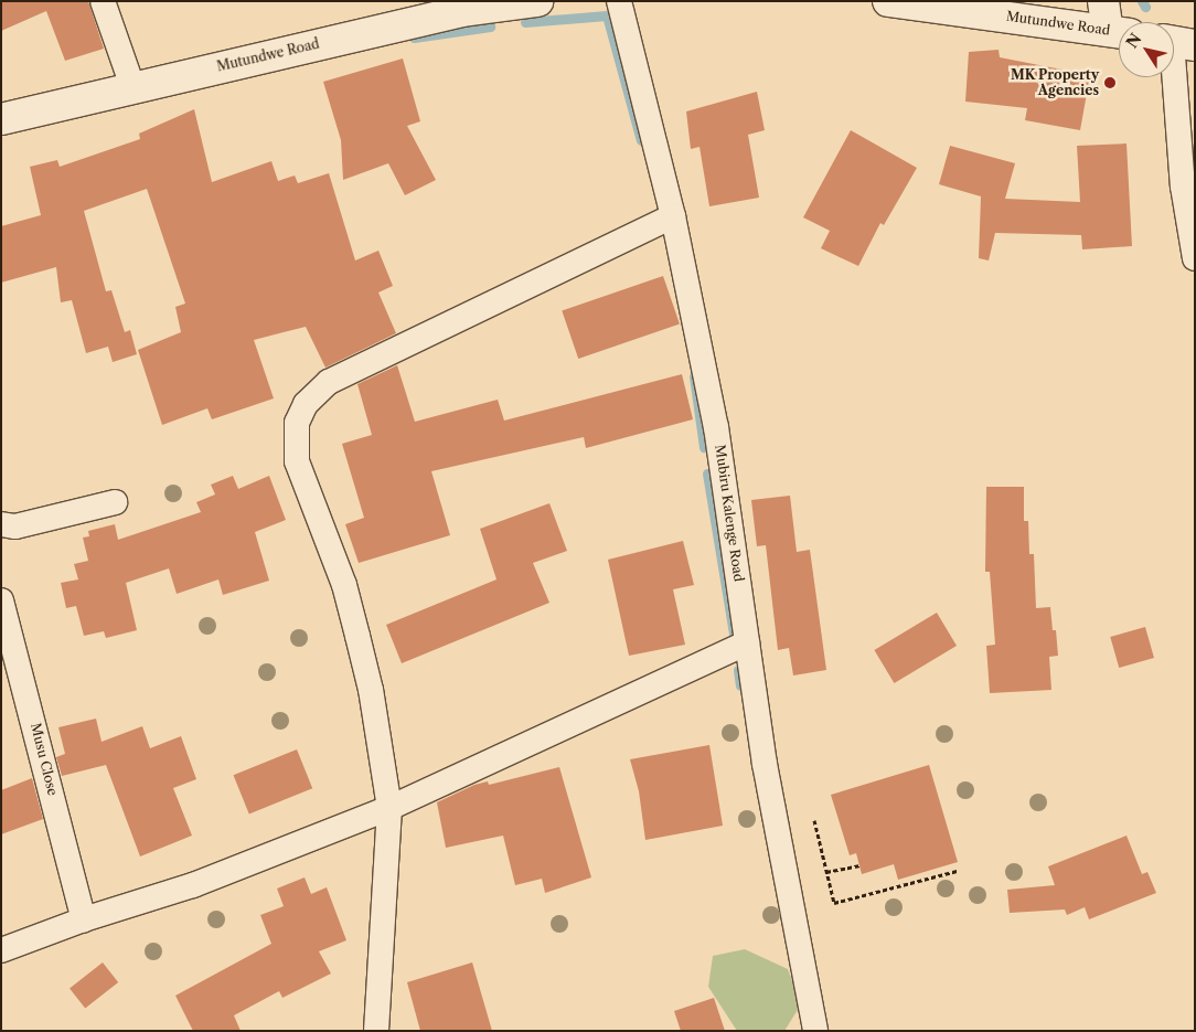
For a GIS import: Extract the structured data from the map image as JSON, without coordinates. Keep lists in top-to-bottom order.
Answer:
{
  "streets": {
    "main road": ["Mutundwe Road"],
    "street": ["Mubiru Kalenge Road", "Musu Close"]
  },
  "places": ["MK Property Agencies"],
  "north": "top left"
}
